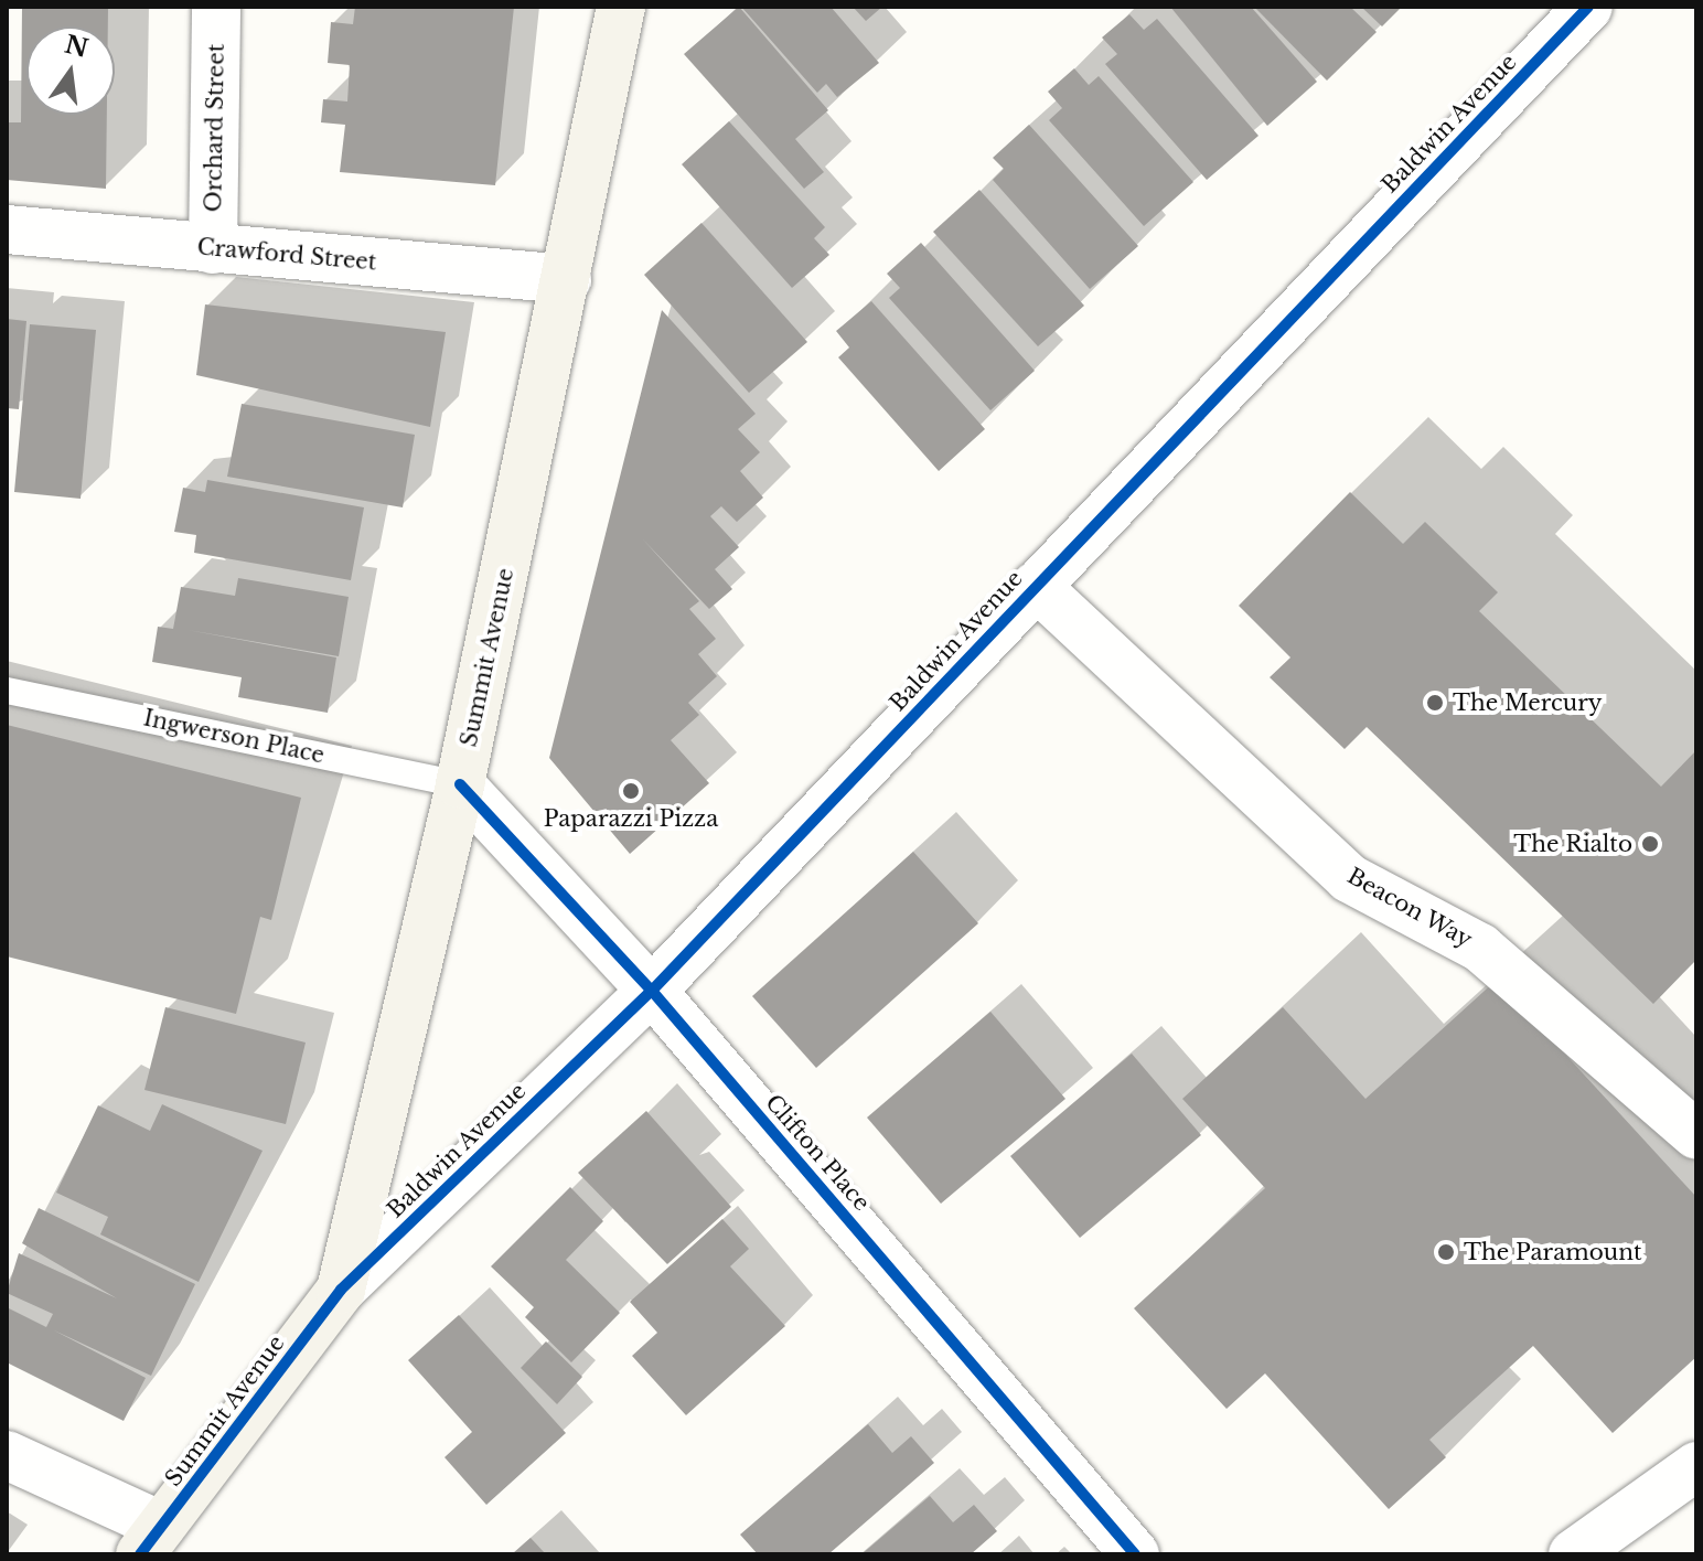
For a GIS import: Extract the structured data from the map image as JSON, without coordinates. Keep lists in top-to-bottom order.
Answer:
{
  "streets": {
    "main road": ["Summit Avenue"],
    "street": [
      "Baldwin Avenue",
      "Orchard Street",
      "Crawford Street",
      "Beacon Way",
      "Clifton Place"
    ],
    "lane": ["Ingwerson Place"]
  },
  "crossings": [
    ["Baldwin Avenue", "Summit Avenue"],
    ["Baldwin Avenue", "Beacon Way"],
    ["Baldwin Avenue", "Clifton Place"],
    ["Orchard Street", "Crawford Street"],
    ["Crawford Street", "Summit Avenue"],
    ["Summit Avenue", "Ingwerson Place"],
    ["Summit Avenue", "Clifton Place"],
    ["Ingwerson Place", "Clifton Place"]
  ],
  "places": [
    "The Mercury",
    "Paparazzi Pizza",
    "The Rialto",
    "The Paramount"
  ],
  "north": "top"
}
